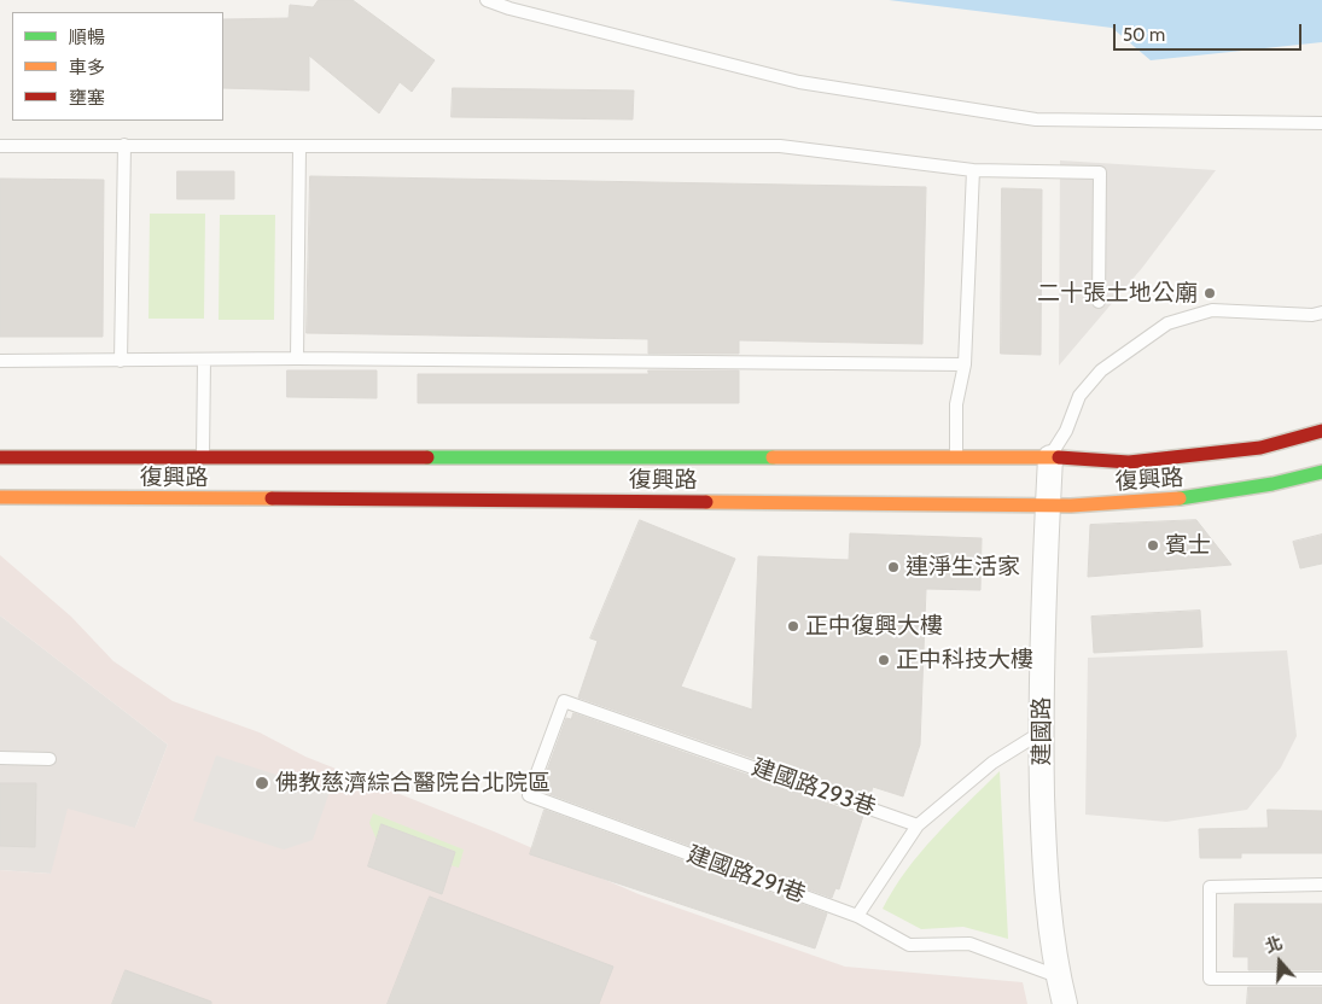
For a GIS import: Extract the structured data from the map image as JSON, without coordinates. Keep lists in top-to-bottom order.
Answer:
{
  "streets": {
    "main road": ["復興路"],
    "street": ["建國路"],
    "lane": ["建國路293巷", "建國路291巷"]
  },
  "crossings": [
    ["復興路", "建國路"],
    ["建國路", "建國路291巷"],
    ["建國路293巷", "建國路291巷"]
  ],
  "places": [
    "二十張土地公廟",
    "賓士",
    "連淨生活家",
    "正中復興大樓",
    "正中科技大樓",
    "佛教慈濟綜合醫院台北院區"
  ],
  "legend": ["順暢", "車多", "壅塞"],
  "scale_bar": "50 m",
  "north": "top"
}
